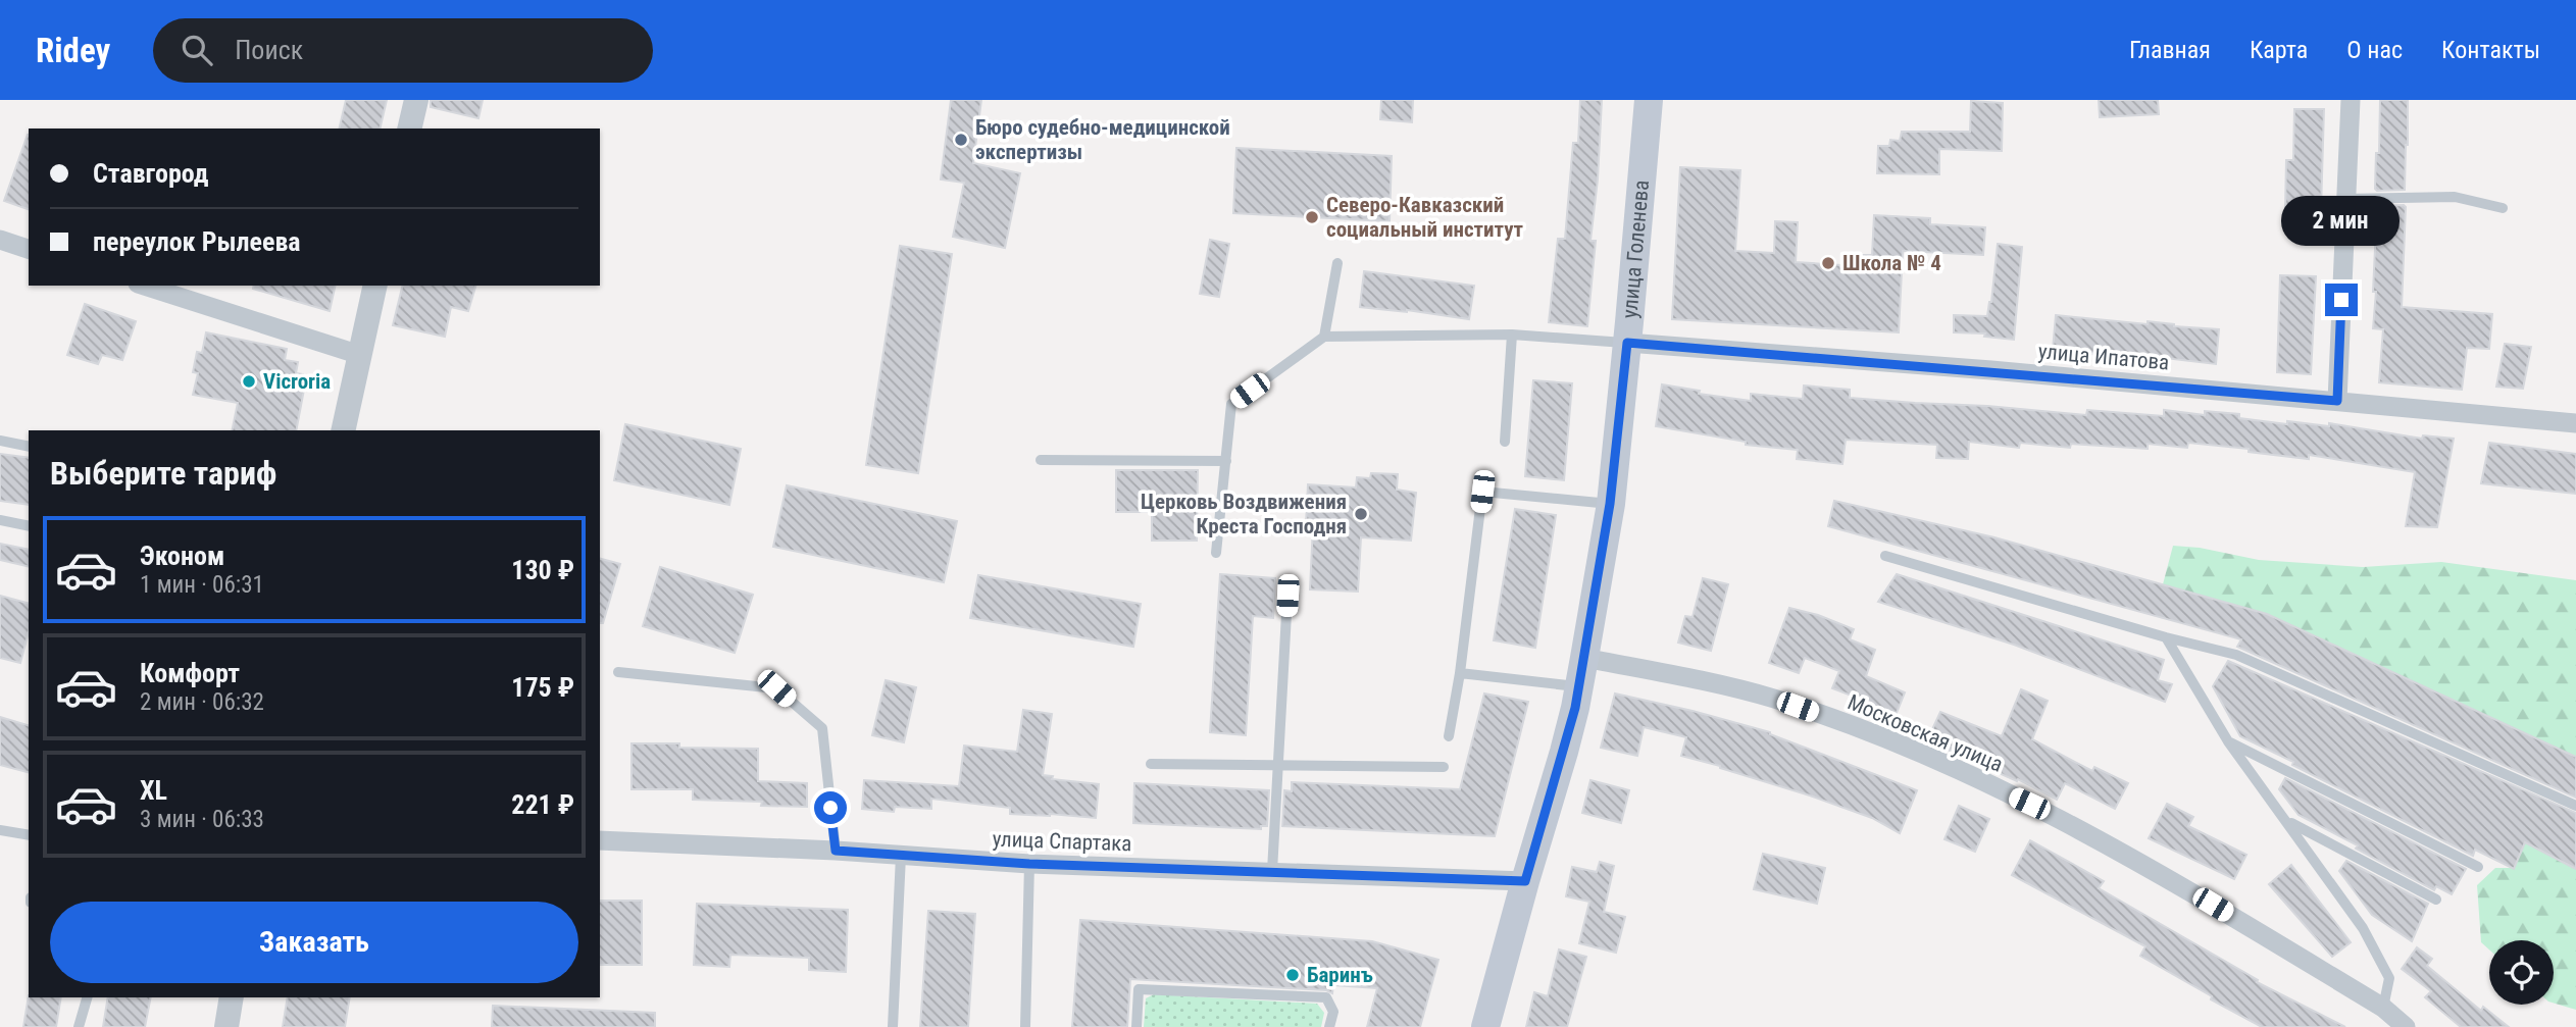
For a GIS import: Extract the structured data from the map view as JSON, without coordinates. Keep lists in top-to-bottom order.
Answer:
{
  "streets": {
    "main road": ["улица Голенева"],
    "street": ["улица Ипатова", "Московская улица", "улица Спартака"]
  },
  "crossings": [
    ["улица Голенева", "улица Ипатова"],
    ["улица Голенева", "Московская улица"],
    ["улица Голенева", "улица Спартака"]
  ],
  "places": [
    "Бюро судебно-медицинской экспертизы",
    "Северо-Кавказский социальный институт",
    "Школа № 4",
    "Vicroria",
    "Церковь Воздвижения Креста Господня",
    "Баринъ"
  ],
  "page": {
    "header": "Ridey",
    "search": "Поиск",
    "nav": [
      "Главная",
      "Карта",
      "О нас",
      "Контакты"
    ],
    "banner": ["Ставгород", "переулок Рылеева"],
    "bubble": "2 мин",
    "heading": "Выберите тариф",
    "list": [
      {
        "name": "Эконом",
        "note": "1 мин · 06:31",
        "value": "130 ₽"
      },
      {
        "name": "Комфорт",
        "note": "2 мин · 06:32",
        "value": "175 ₽"
      },
      {
        "name": "XL",
        "note": "3 мин · 06:33",
        "value": "221 ₽"
      }
    ],
    "buttons": "Заказать"
  }
}
